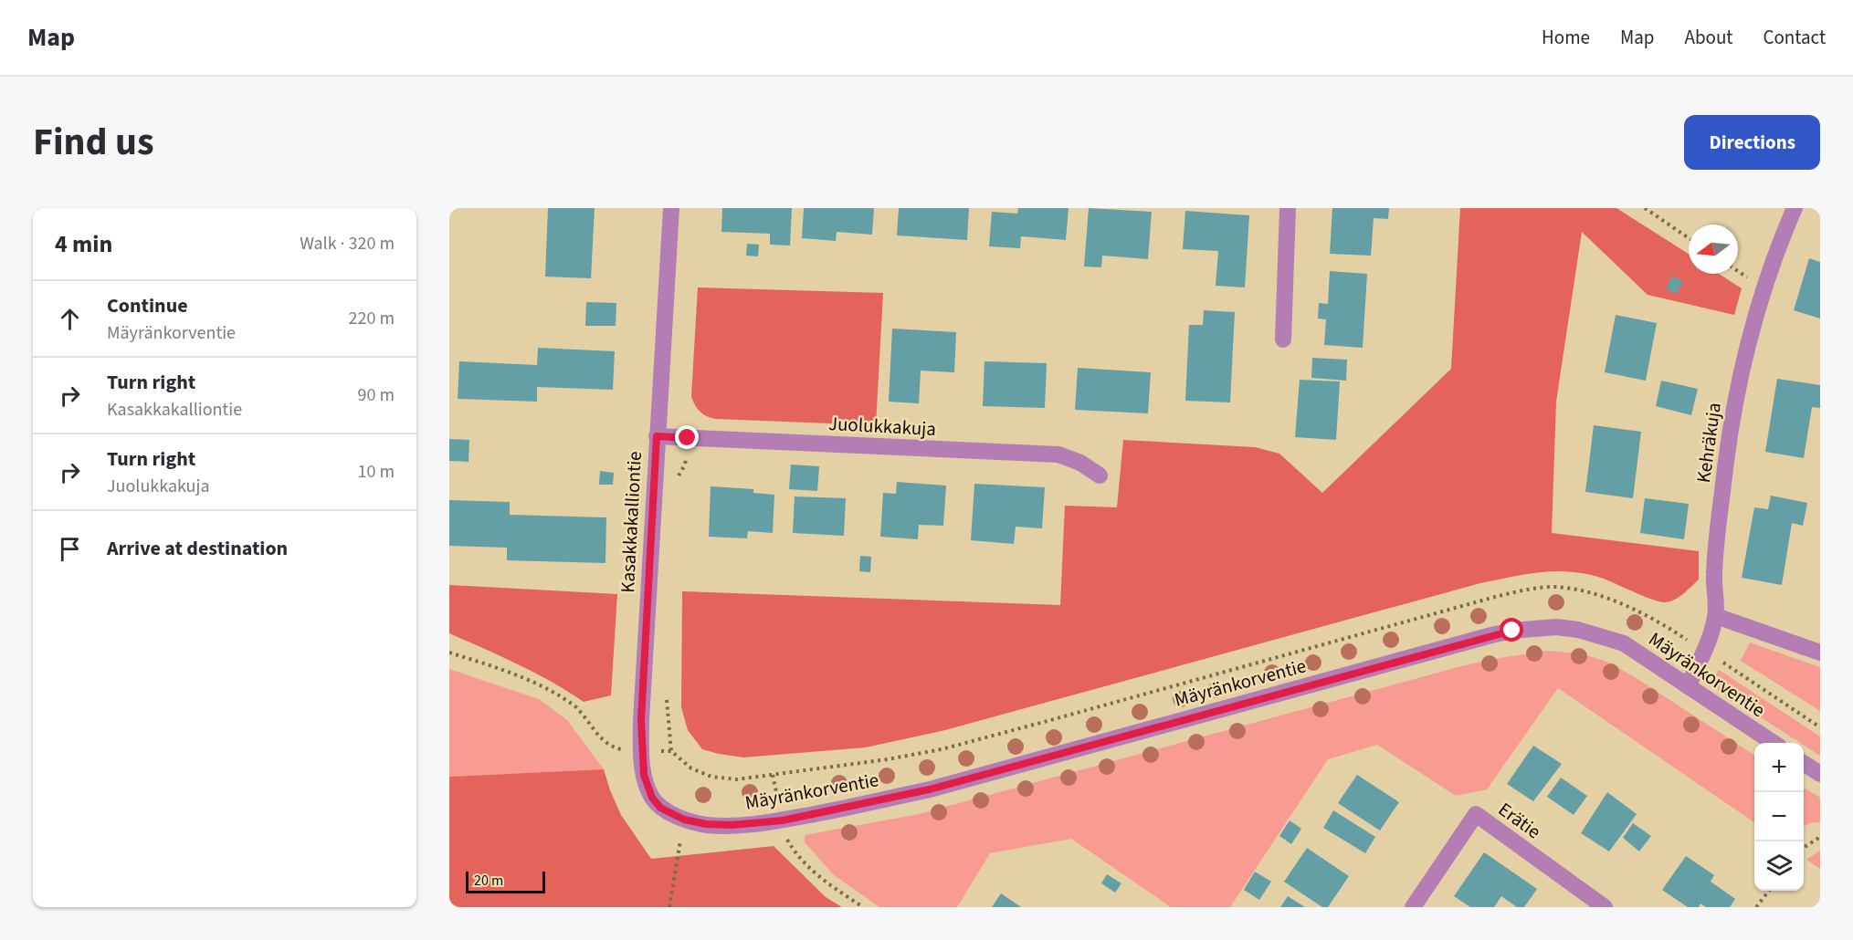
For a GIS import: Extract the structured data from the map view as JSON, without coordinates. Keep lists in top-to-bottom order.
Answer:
{
  "streets": {
    "street": [
      "Juolukkakuja",
      "Kehräkuja",
      "Kasakkakalliontie",
      "Mäyränkorventie",
      "Erätie"
    ]
  },
  "crossings": [
    ["Juolukkakuja", "Kasakkakalliontie"],
    ["Kehräkuja", "Mäyränkorventie"],
    ["Kasakkakalliontie", "Mäyränkorventie"]
  ],
  "scale_bar": "20 m",
  "north": "left",
  "page": {
    "header": "Map",
    "nav": [
      "Home",
      "Map",
      "About",
      "Contact"
    ],
    "title": "Find us",
    "buttons": "Directions",
    "heading": ["4 min", "Walk · 320 m"],
    "list": [
      ["Continue", "Mäyränkorventie", "220 m"],
      ["Turn right", "Kasakkakalliontie", "90 m"],
      ["Turn right", "Juolukkakuja", "10 m"],
      "Arrive at destination"
    ],
    "map_buttons": ["+", "−"],
    "scale": "20 m"
  }
}
